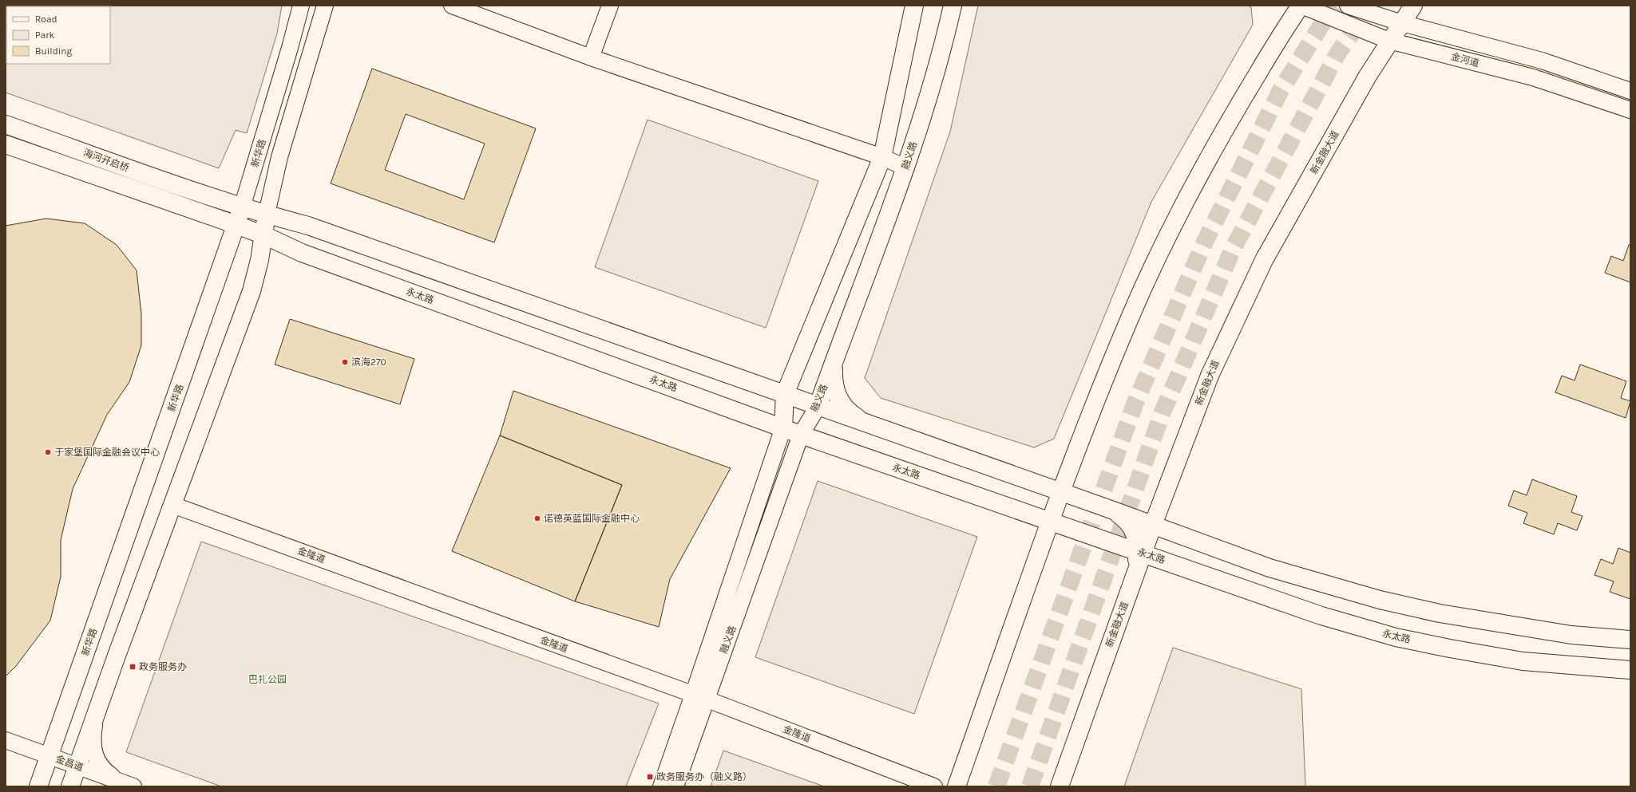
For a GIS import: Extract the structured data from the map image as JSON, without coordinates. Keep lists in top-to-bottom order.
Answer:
{
  "streets": {
    "main road": [
      "新金融大道",
      "新华路",
      "融义路",
      "海河开启桥",
      "永太路"
    ],
    "street": ["金河道", "金隆道", "金昌道"]
  },
  "crossings": [
    ["金河道", "新金融大道"],
    ["新金融大道", "永太路"],
    ["新华路", "海河开启桥"],
    ["新华路", "永太路"],
    ["新华路", "金昌道"],
    ["融义路", "永太路"],
    ["融义路", "金隆道"],
    ["海河开启桥", "永太路"]
  ],
  "parks": ["巴扎公园"],
  "places": {
    "other": ["滨海270", "于家堡国际金融会议中心", "诺德英蓝国际金融中心"],
    "transit": ["政务服务办", "政务服务办（融义路）"]
  },
  "legend": ["Road", "Park", "Building"]
}
